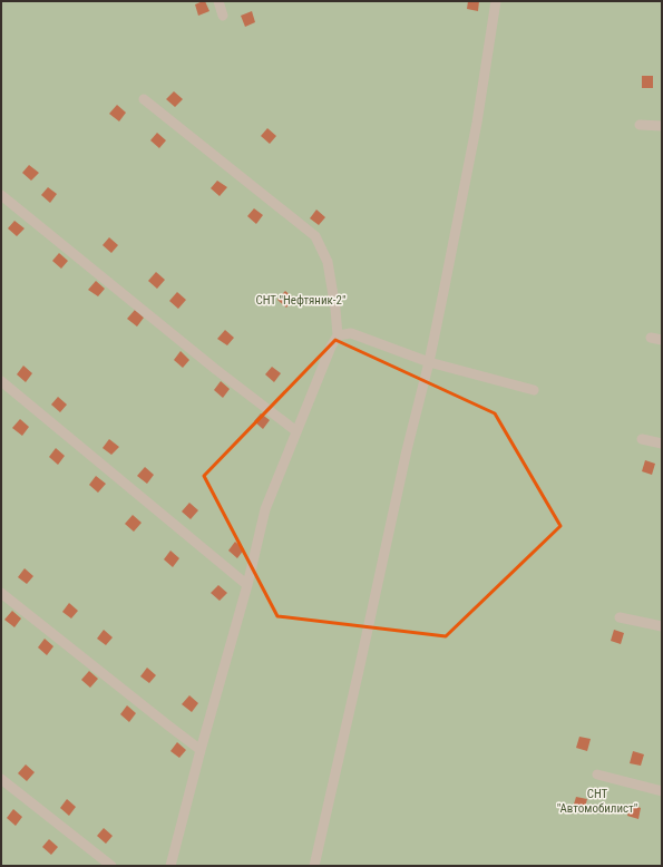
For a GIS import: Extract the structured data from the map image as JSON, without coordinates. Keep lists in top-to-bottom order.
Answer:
{
  "parks": ["СНТ \"Нефтяник-2\"", "СНТ \"Автомобилист\""]
}
